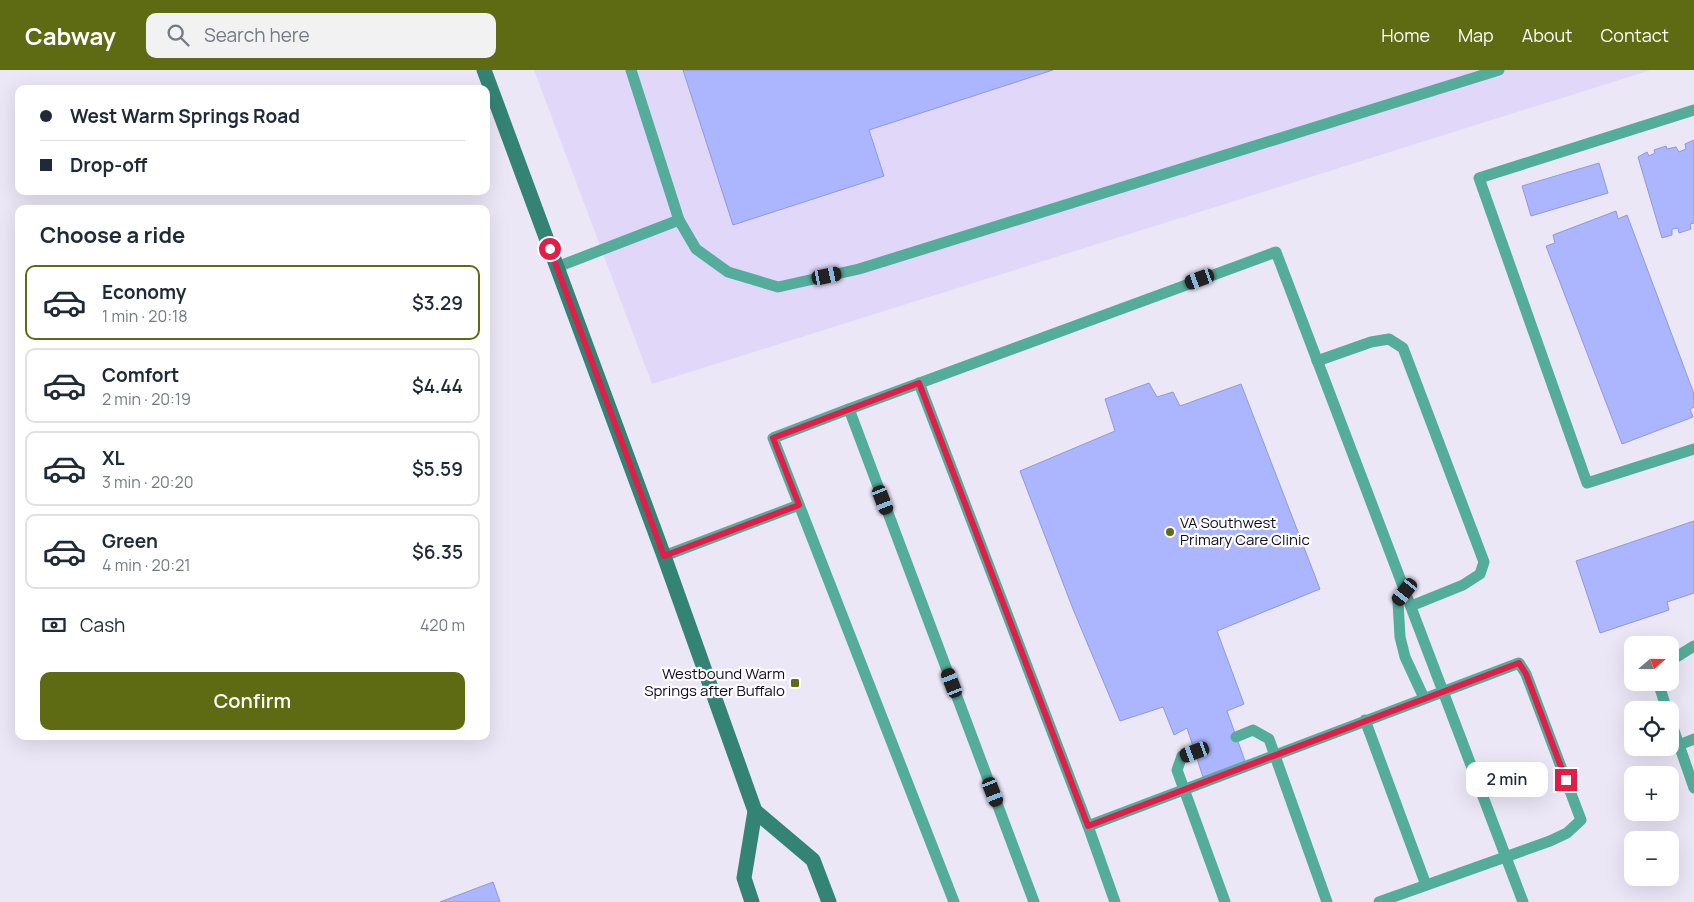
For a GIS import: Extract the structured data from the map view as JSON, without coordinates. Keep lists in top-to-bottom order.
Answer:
{
  "places": {
    "other": ["VA Southwest Primary Care Clinic"],
    "transit": ["Westbound Warm Springs after Buffalo"]
  },
  "north": "right",
  "page": {
    "header": "Cabway",
    "search": "Search here",
    "nav": [
      "Home",
      "Map",
      "About",
      "Contact"
    ],
    "banner": ["West Warm Springs Road", "Drop-off"],
    "heading": "Choose a ride",
    "list": [
      {
        "name": "Economy",
        "note": "1 min · 20:18",
        "value": "$3.29"
      },
      {
        "name": "Comfort",
        "note": "2 min · 20:19",
        "value": "$4.44"
      },
      {
        "name": "XL",
        "note": "3 min · 20:20",
        "value": "$5.59"
      },
      {
        "name": "Green",
        "note": "4 min · 20:21",
        "value": "$6.35"
      }
    ],
    "pay": ["Cash", "420 m"],
    "map_buttons": ["+", "−"],
    "buttons": "Confirm",
    "bubble": "2 min"
  }
}
